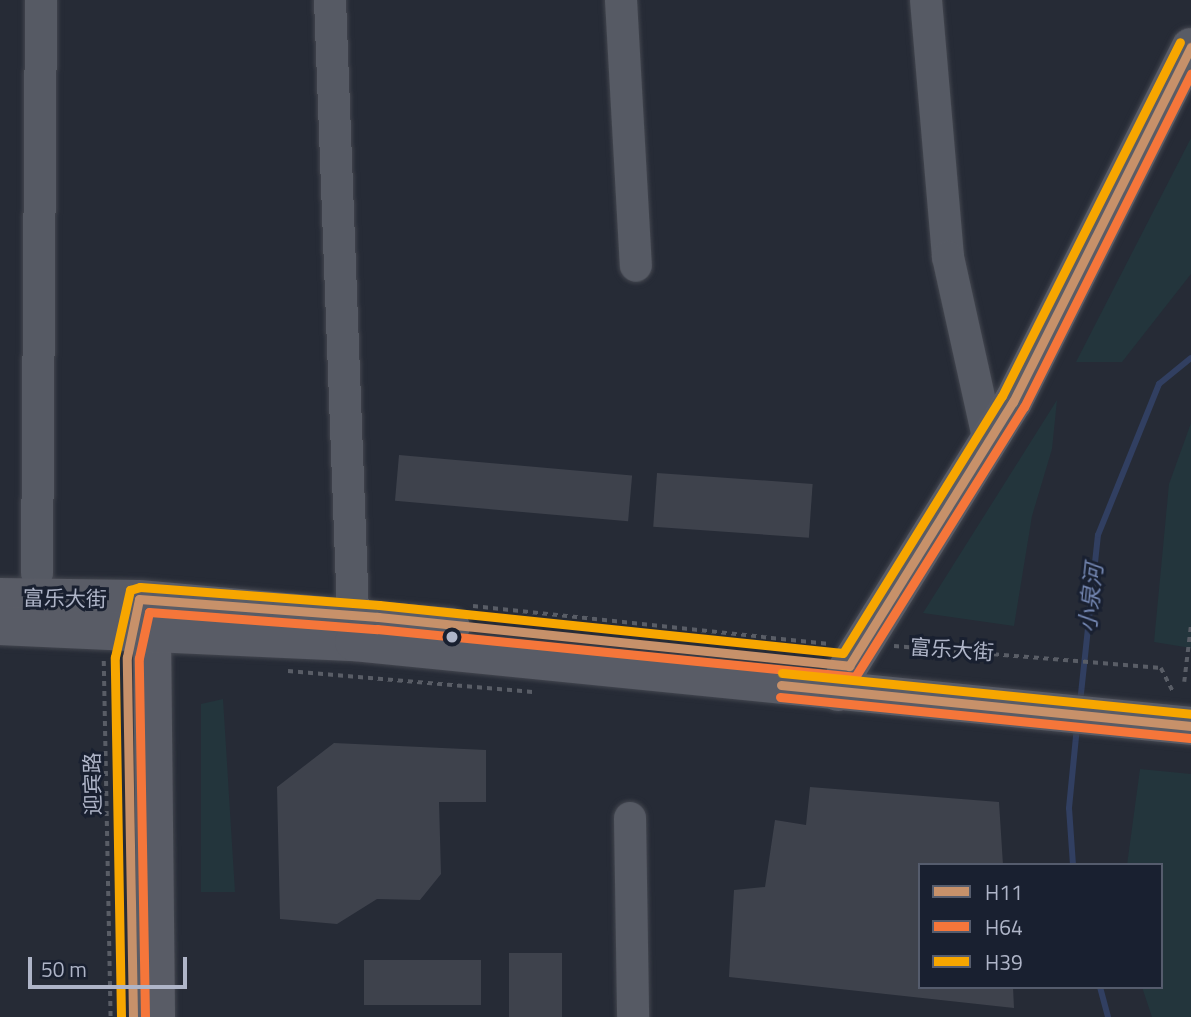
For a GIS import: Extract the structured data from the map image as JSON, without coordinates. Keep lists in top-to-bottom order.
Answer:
{
  "streets": {
    "main road": ["富乐大街"],
    "path": ["迎宾路"]
  },
  "crossings": [
    ["富乐大街", "迎宾路"]
  ],
  "water": ["小泉河"],
  "lines": ["transit line H39", "transit line H11", "transit line H64"],
  "legend": ["H11", "H64", "H39"],
  "scale_bar": "50 m"
}
